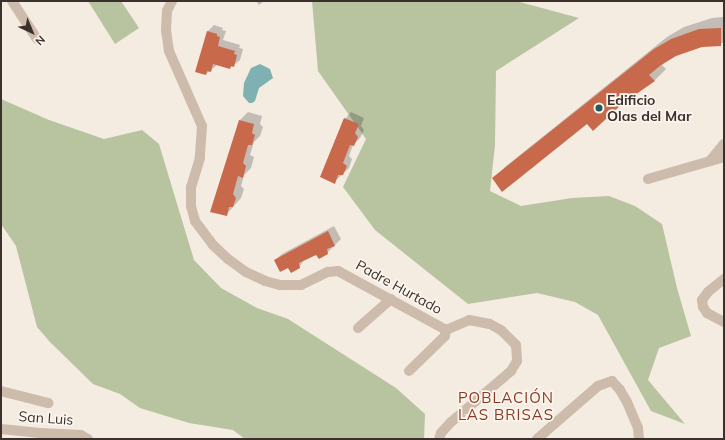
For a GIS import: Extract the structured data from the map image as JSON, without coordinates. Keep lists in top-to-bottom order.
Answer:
{
  "streets": {
    "street": ["Padre Hurtado", "San Luis"]
  },
  "districts": ["POBLACIÓN LAS BRISAS"],
  "places": ["Edificio Olas del Mar"],
  "north": "bottom right"
}
